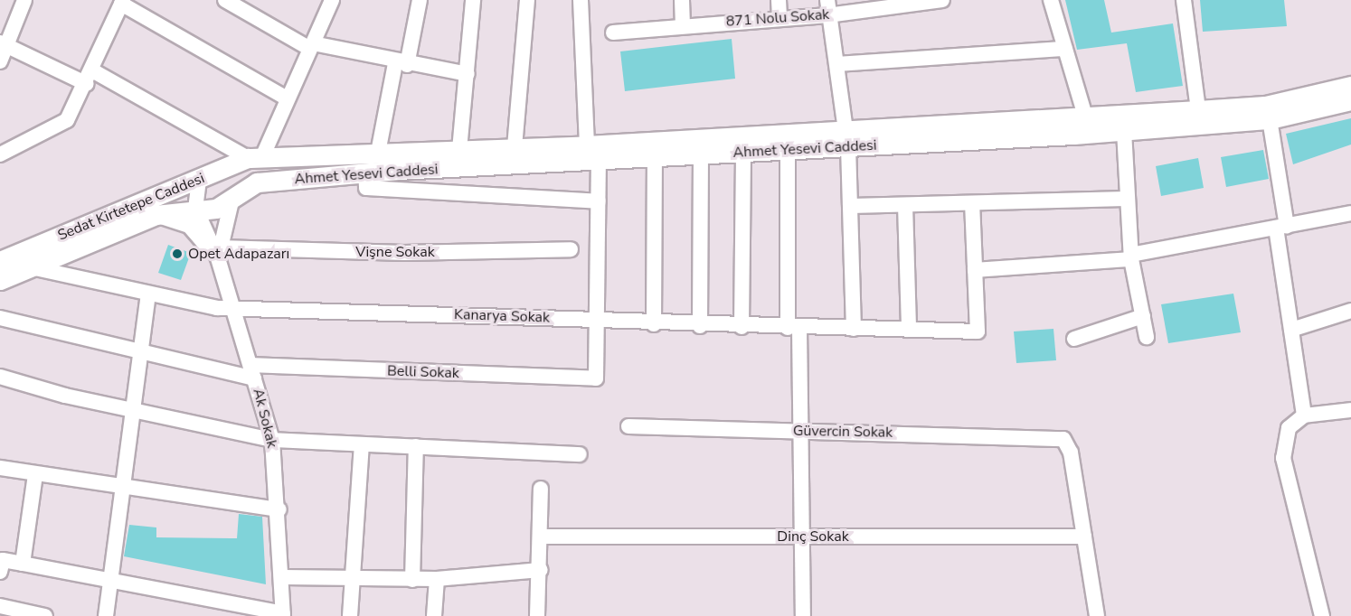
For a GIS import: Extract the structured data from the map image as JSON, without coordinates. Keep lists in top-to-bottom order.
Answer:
{
  "streets": {
    "main road": ["Ahmet Yesevi Caddesi", "Sedat Kirtetepe Caddesi"],
    "street": [
      "871 Nolu Sokak",
      "Vişne Sokak",
      "Kanarya Sokak",
      "Belli Sokak",
      "Ak Sokak",
      "Güvercin Sokak",
      "Dinç Sokak"
    ]
  },
  "crossings": [
    ["Ahmet Yesevi Caddesi", "Sedat Kirtetepe Caddesi"],
    ["Sedat Kirtetepe Caddesi", "Kanarya Sokak"],
    ["Sedat Kirtetepe Caddesi", "Ak Sokak"],
    ["Vişne Sokak", "Ak Sokak"],
    ["Kanarya Sokak", "Belli Sokak"],
    ["Kanarya Sokak", "Ak Sokak"],
    ["Belli Sokak", "Ak Sokak"],
    ["Güvercin Sokak", "Dinç Sokak"]
  ],
  "places": ["Opet Adapazarı"]
}
